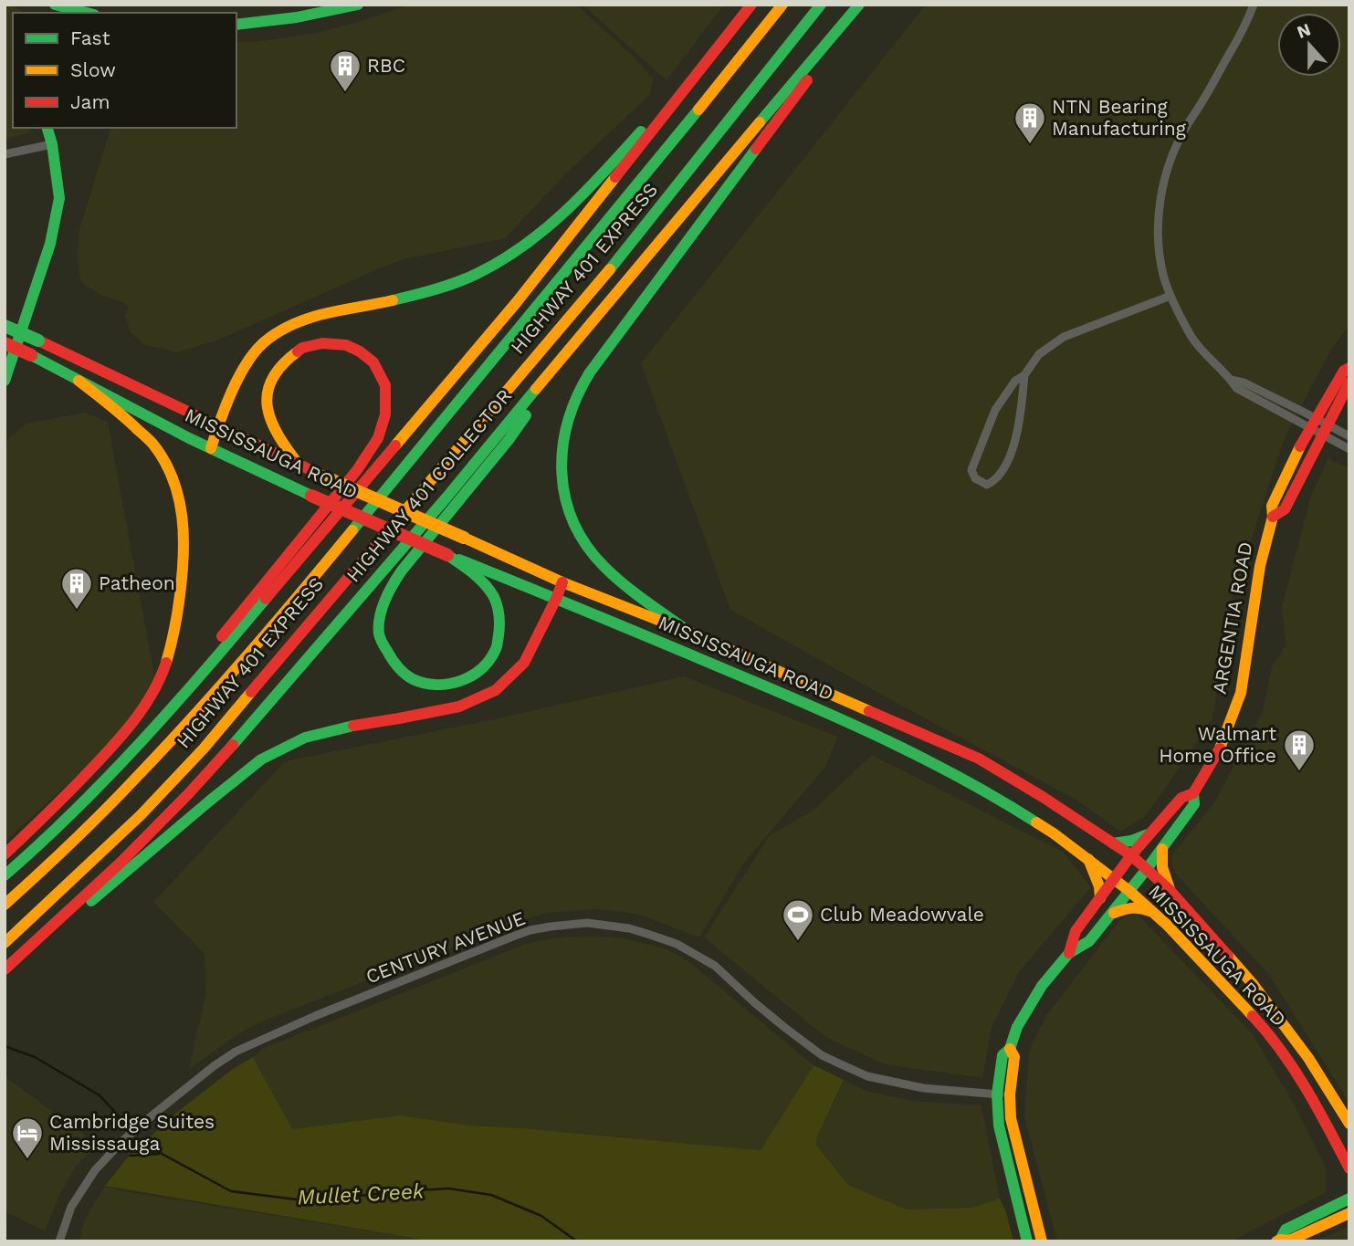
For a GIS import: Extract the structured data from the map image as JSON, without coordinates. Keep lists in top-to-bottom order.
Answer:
{
  "streets": {
    "main road": [
      "HIGHWAY 401 EXPRESS",
      "MISSISSAUGA ROAD",
      "HIGHWAY 401 COLLECTOR",
      "ARGENTIA ROAD"
    ],
    "street": ["CENTURY AVENUE"]
  },
  "crossings": [
    ["MISSISSAUGA ROAD", "ARGENTIA ROAD"],
    ["ARGENTIA ROAD", "CENTURY AVENUE"]
  ],
  "water": ["Mullet Creek"],
  "places": {
    "building": [
      "RBC",
      "NTN Bearing Manufacturing",
      "Patheon",
      "Walmart Home Office"
    ],
    "sports": ["Club Meadowvale"],
    "hotel": ["Cambridge Suites Mississauga"]
  },
  "legend": ["Fast", "Slow", "Jam"],
  "north": "top"
}
